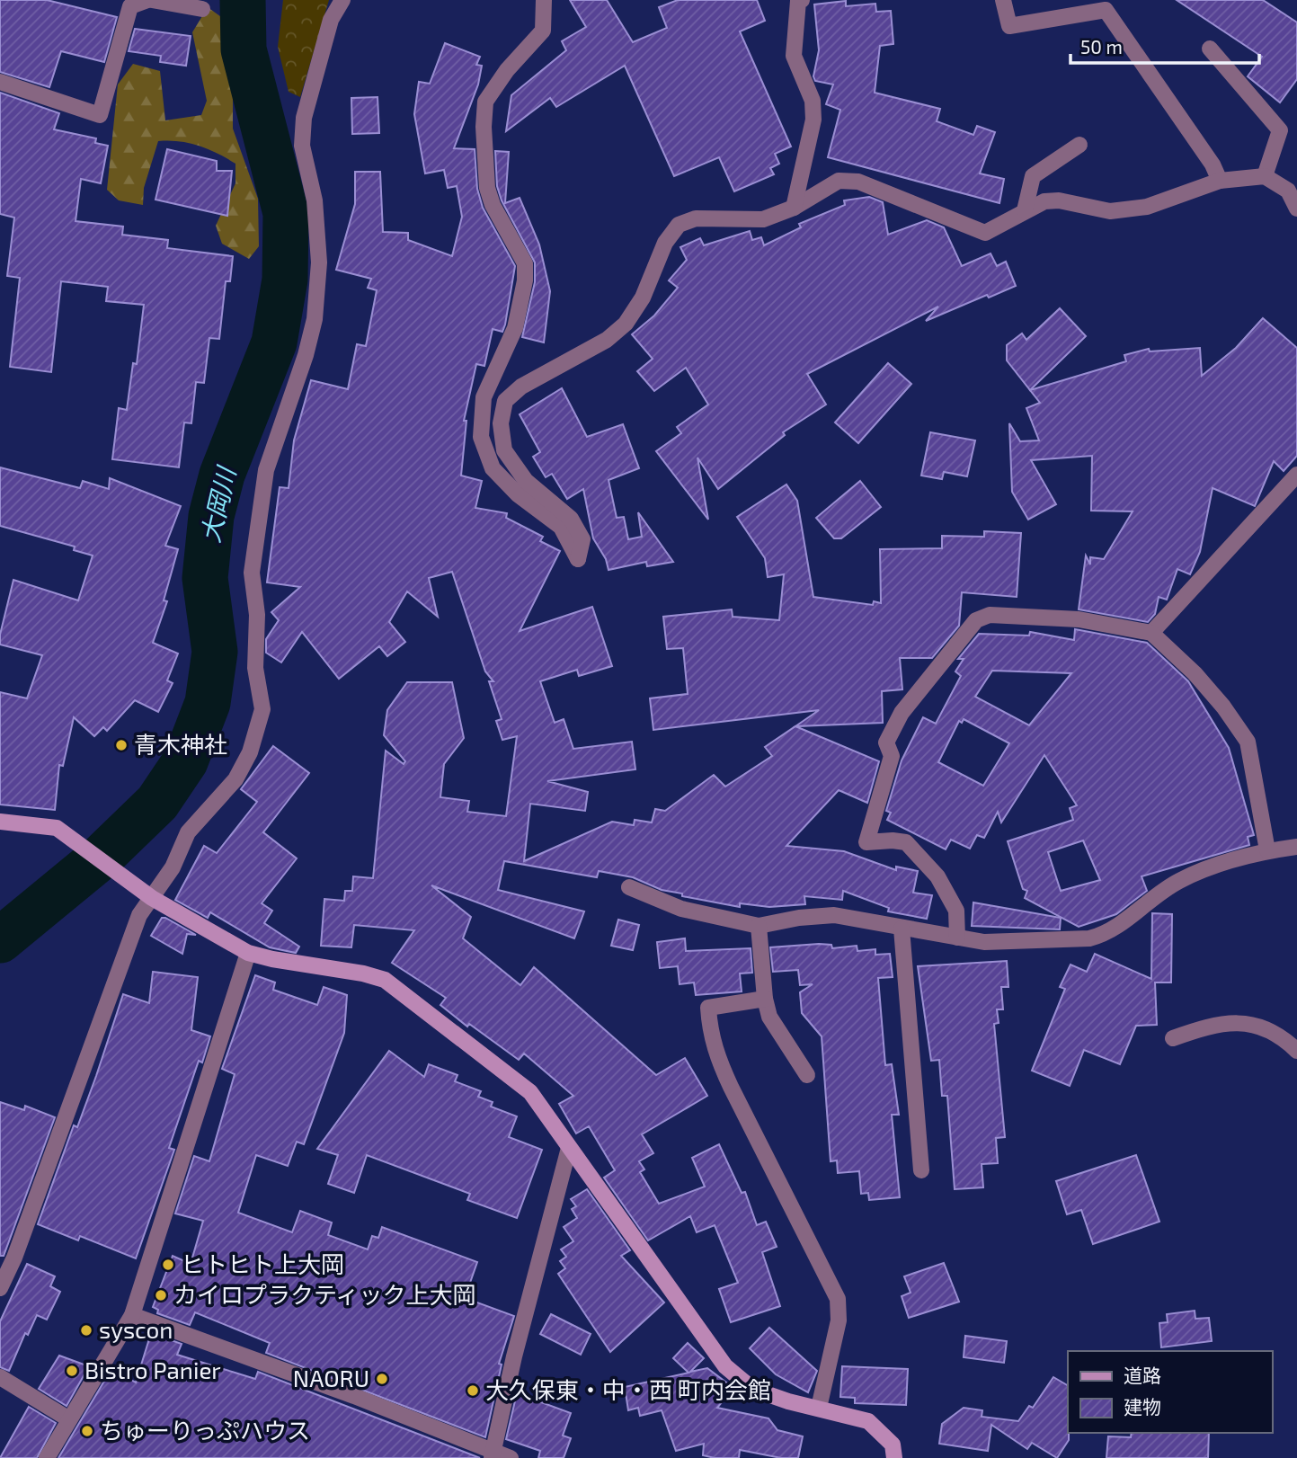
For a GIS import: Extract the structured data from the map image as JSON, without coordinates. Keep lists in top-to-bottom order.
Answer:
{
  "water": ["大岡川"],
  "places": [
    "青木神社",
    "ヒトヒト上大岡",
    "カイロプラクティック上大岡",
    "syscon",
    "Bistro Panier",
    "NAORU",
    "大久保東・中・西 町内会館",
    "ちゅーりっぷハウス"
  ],
  "legend": ["道路", "建物"],
  "scale_bar": "50 m"
}
